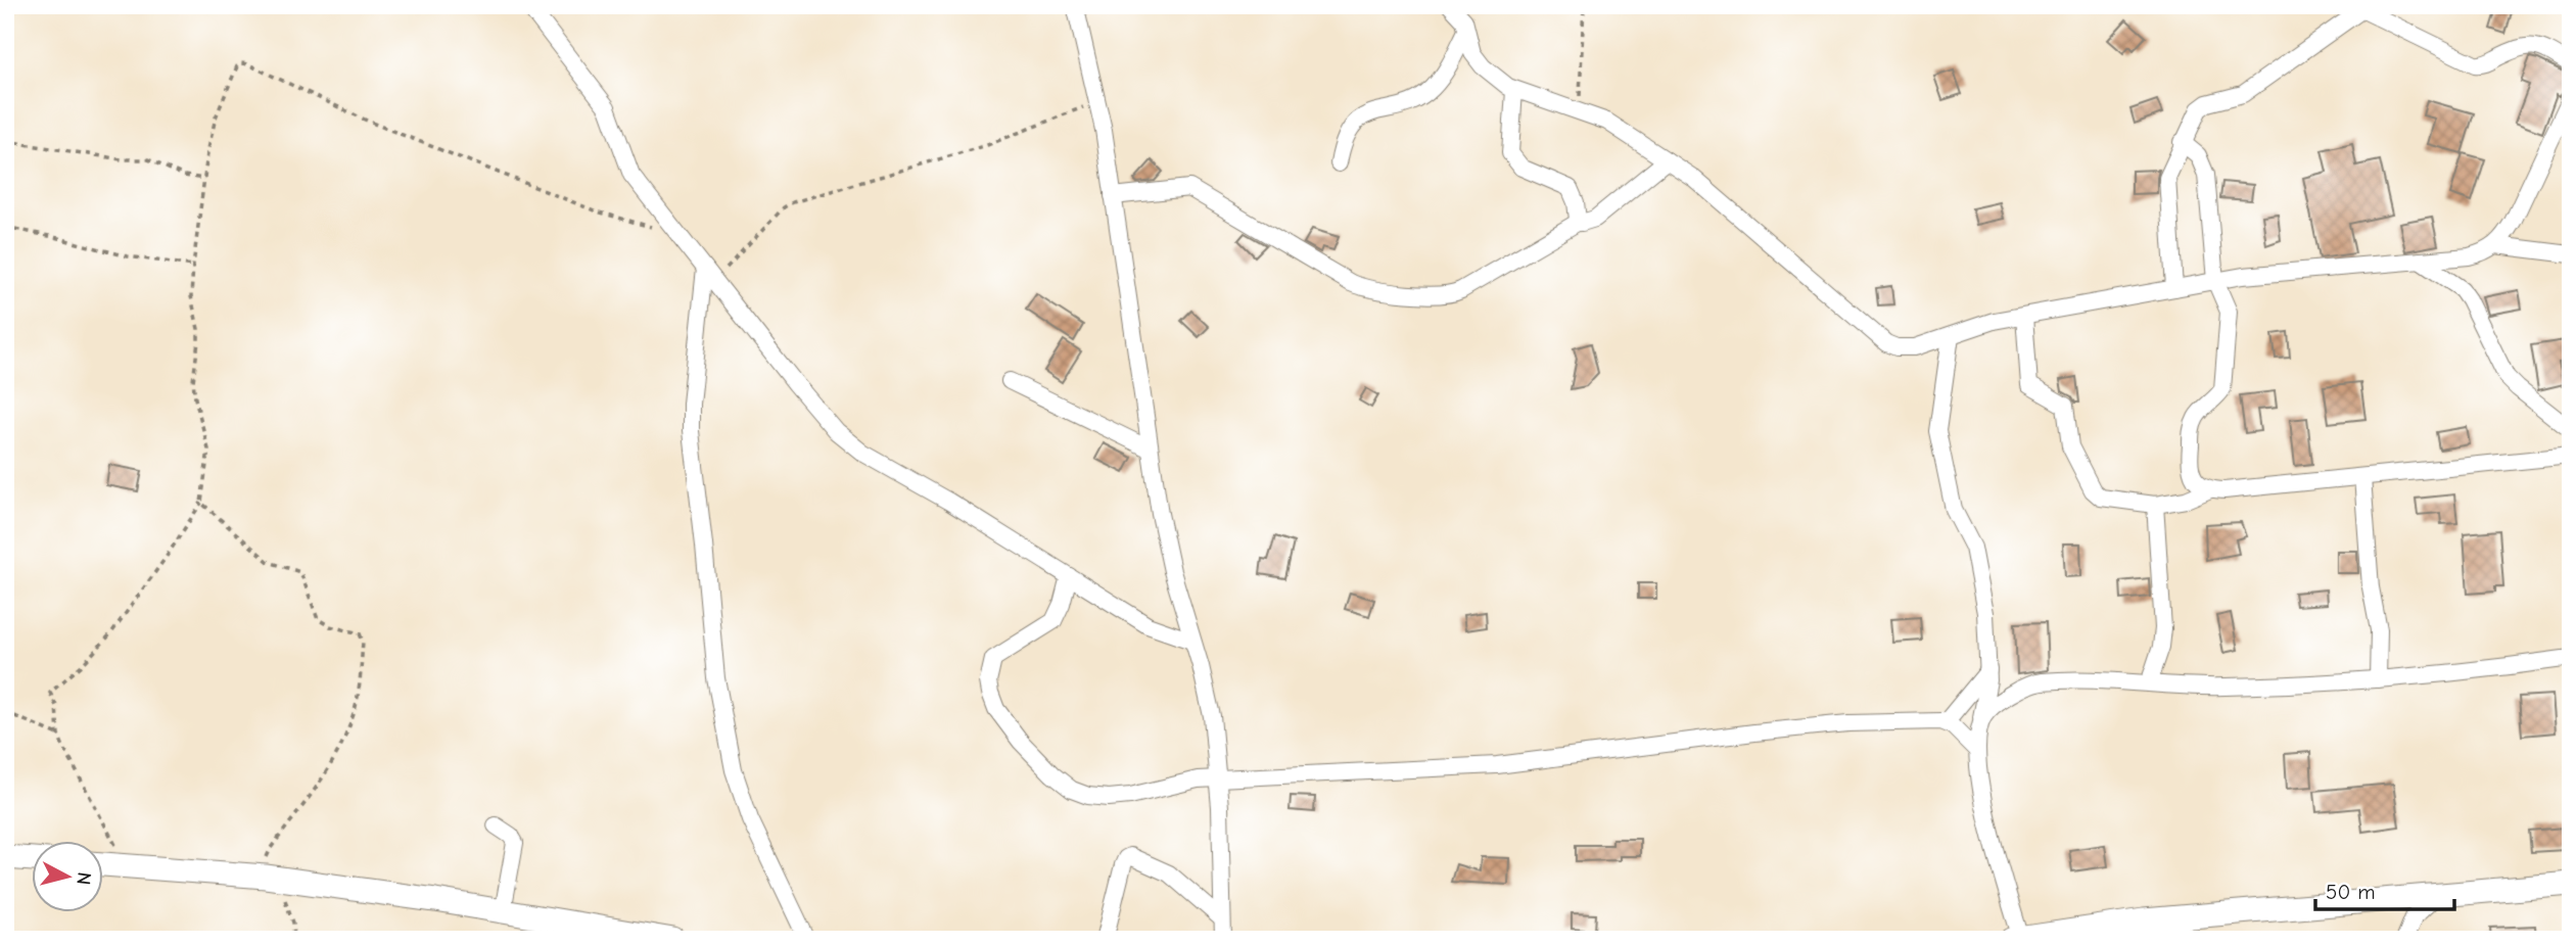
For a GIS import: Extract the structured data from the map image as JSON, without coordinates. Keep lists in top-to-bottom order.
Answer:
{
  "scale_bar": "50 m",
  "north": "right"
}
